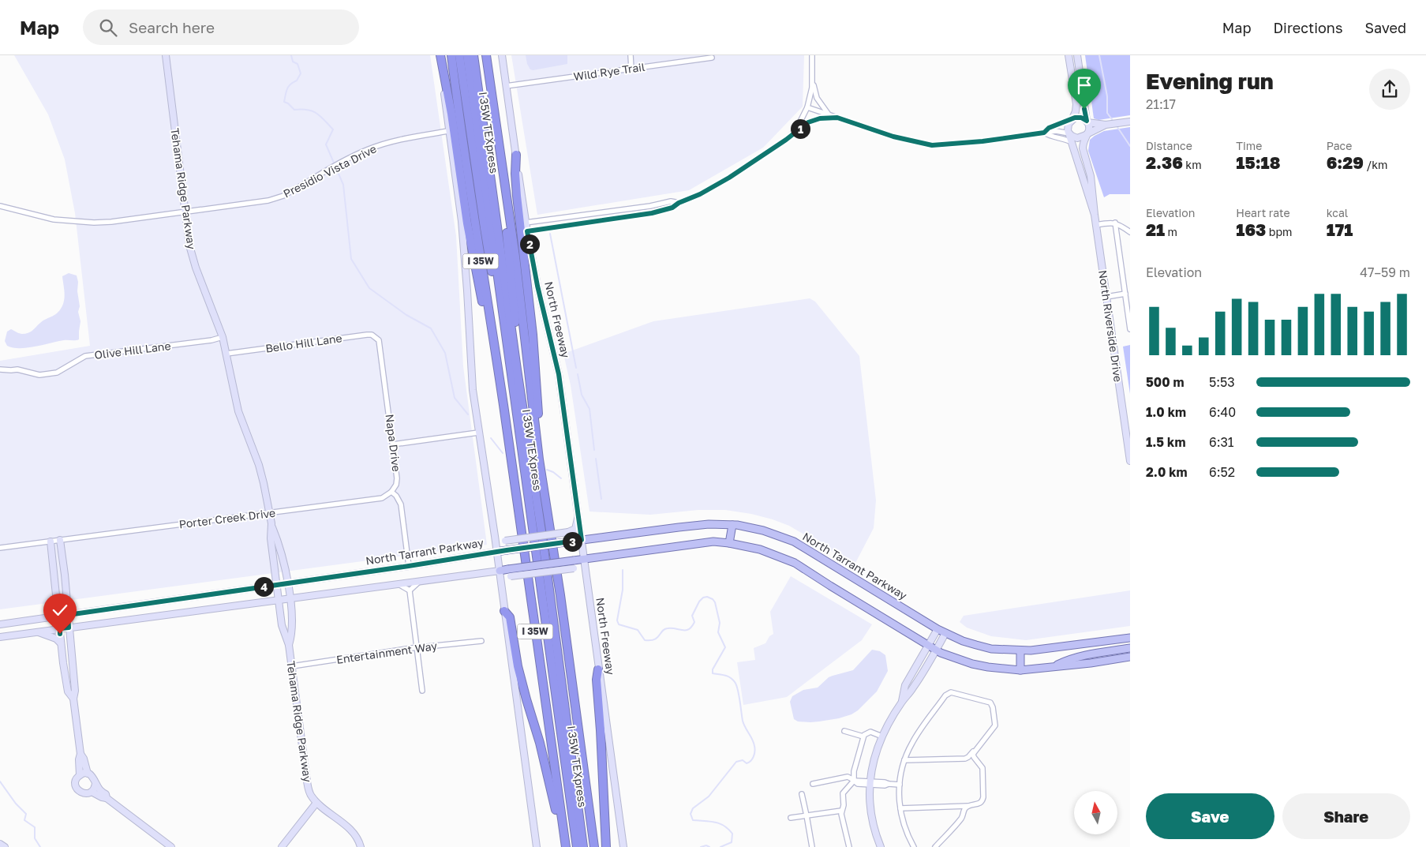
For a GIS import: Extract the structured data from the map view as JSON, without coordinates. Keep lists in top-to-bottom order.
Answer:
{
  "streets": {
    "highway": ["I 35W TEXpress", "I 35W"],
    "main road": [
      "Tehama Ridge Parkway",
      "North Freeway",
      "North Riverside Drive",
      "North Tarrant Parkway"
    ],
    "street": [
      "Wild Rye Trail",
      "Presidio Vista Drive",
      "Bello Hill Lane",
      "Olive Hill Lane",
      "Napa Drive",
      "Porter Creek Drive",
      "Entertainment Way"
    ]
  },
  "crossings": [
    ["Wild Rye Trail", "North Freeway"],
    ["Presidio Vista Drive", "Tehama Ridge Parkway"],
    ["Tehama Ridge Parkway", "Bello Hill Lane"],
    ["Tehama Ridge Parkway", "Olive Hill Lane"],
    ["Tehama Ridge Parkway", "Porter Creek Drive"],
    ["Tehama Ridge Parkway", "North Tarrant Parkway"],
    ["Tehama Ridge Parkway", "Entertainment Way"],
    ["North Freeway", "North Tarrant Parkway"],
    ["Bello Hill Lane", "Napa Drive"],
    ["Napa Drive", "Porter Creek Drive"]
  ],
  "north": "top",
  "page": {
    "header": "Map",
    "search": "Search here",
    "nav": ["Map", "Directions", "Saved"],
    "heading": ["Evening run", "21:17"],
    "pins": [
      "1",
      "2",
      "3",
      "4"
    ],
    "stats": [
      ["Distance", "2.36 km"],
      ["Time", "15:18"],
      ["Pace", "6:29 /km"],
      ["Elevation", "21 m"],
      ["Heart rate", "163 bpm"],
      ["kcal", "171"]
    ],
    "chart": ["Elevation", "47–59 m"],
    "list": [
      {
        "name": "500 m",
        "note": "5:53"
      },
      {
        "name": "1.0 km",
        "note": "6:40"
      },
      {
        "name": "1.5 km",
        "note": "6:31"
      },
      {
        "name": "2.0 km",
        "note": "6:52"
      }
    ],
    "buttons": ["Save", "Share"]
  }
}
